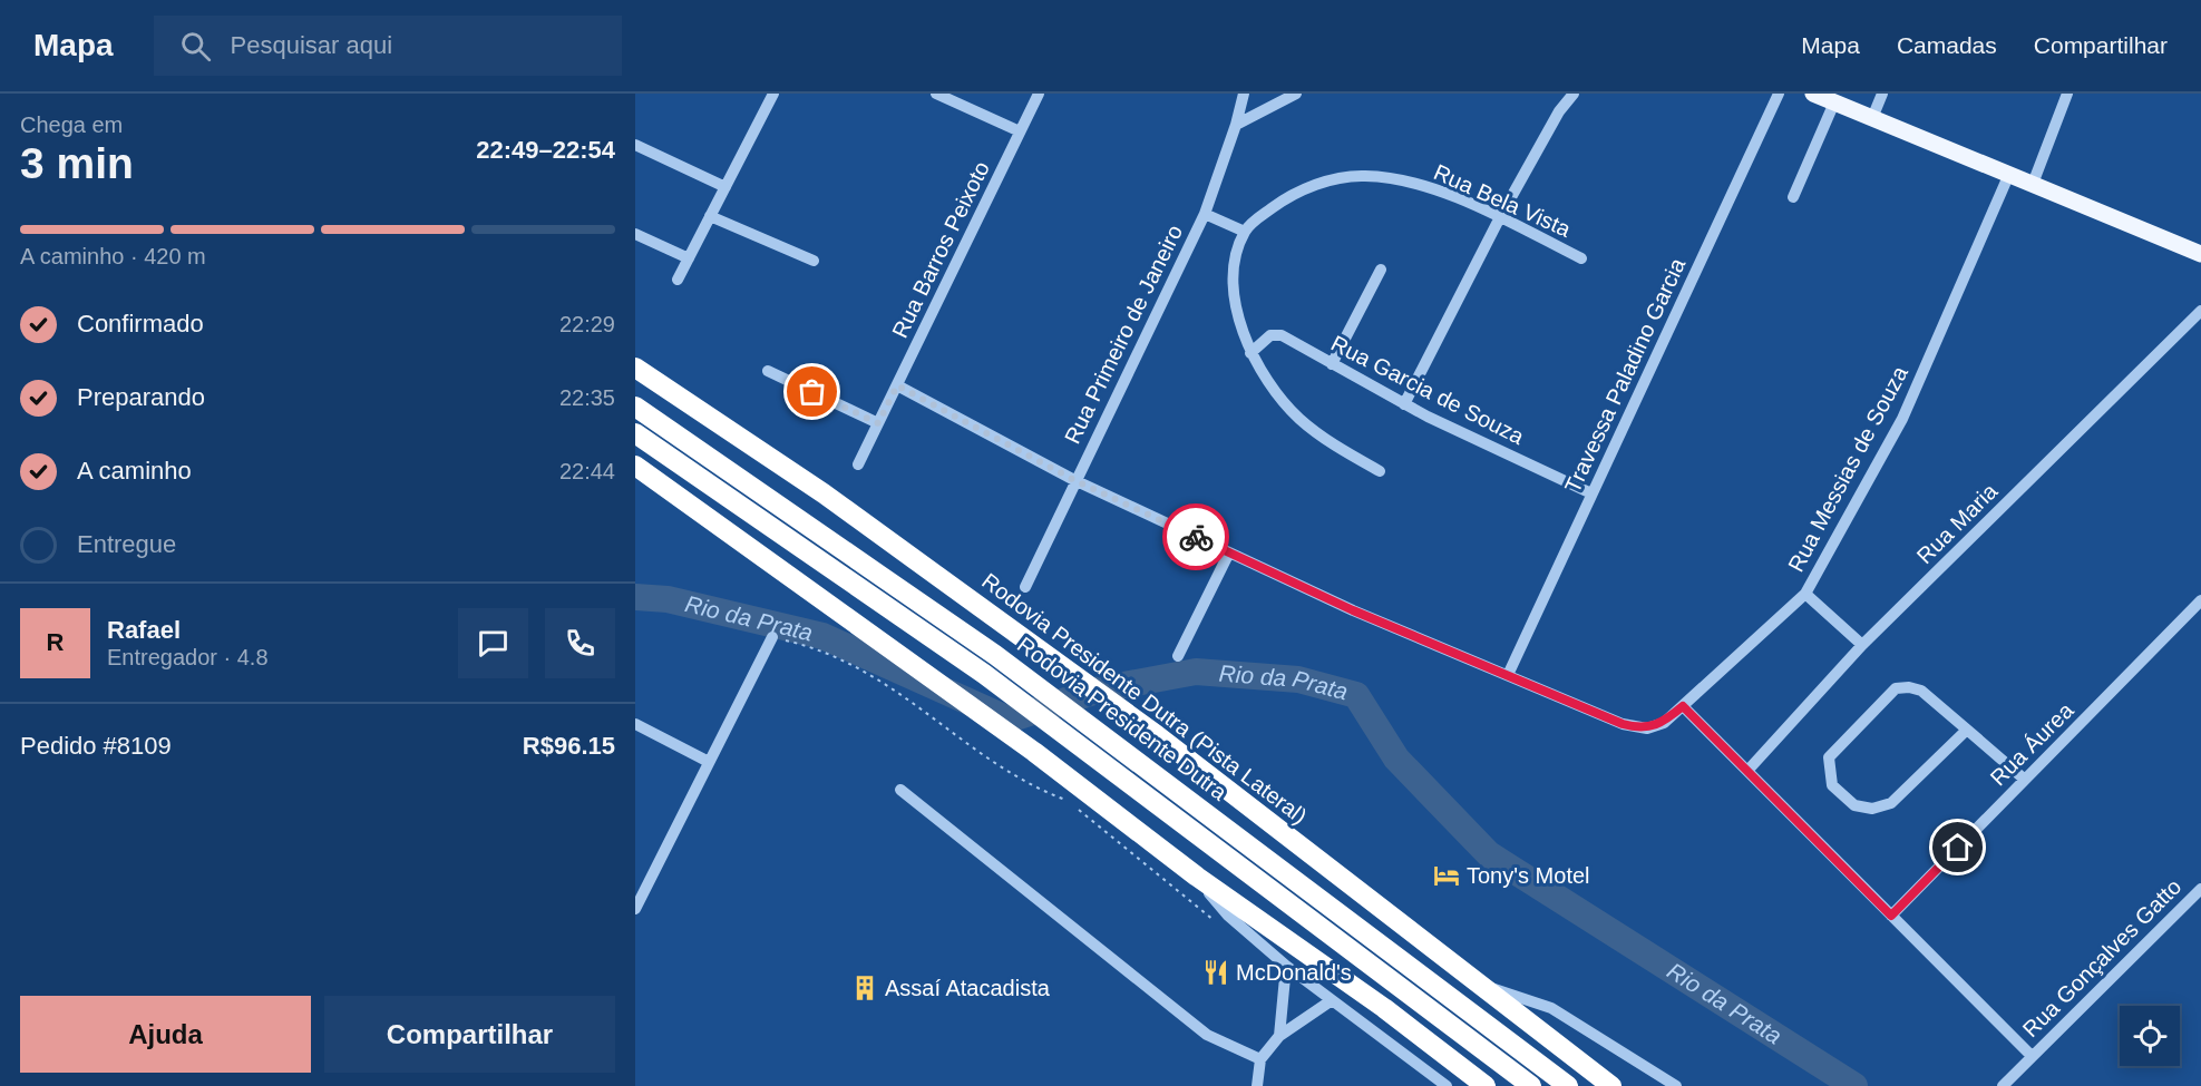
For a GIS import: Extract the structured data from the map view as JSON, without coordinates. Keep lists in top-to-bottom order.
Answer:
{
  "streets": {
    "highway": ["Rodovia Presidente Dutra (Pista Lateral)", "Rodovia Presidente Dutra"],
    "street": [
      "Rua Bela Vista",
      "Rua Barros Peixoto",
      "Rua Primeiro de Janeiro",
      "Travessa Paladino Garcia",
      "Rua Garcia de Souza",
      "Rua Messias de Souza",
      "Rua Maria",
      "Rua Áurea",
      "Rua Gonçalves Gatto"
    ]
  },
  "crossings": [
    ["Rua Barros Peixoto", "Rua Messias de Souza"],
    ["Rua Primeiro de Janeiro", "Rua Messias de Souza"],
    ["Travessa Paladino Garcia", "Rua Garcia de Souza"],
    ["Travessa Paladino Garcia", "Rua Messias de Souza"]
  ],
  "water": ["Rio da Prata"],
  "places": {
    "hotel": ["Tony's Motel"],
    "restaurant": ["McDonald's"],
    "building": ["Assaí Atacadista"]
  },
  "page": {
    "header": "Mapa",
    "search": "Pesquisar aqui",
    "nav": ["Mapa", "Camadas", "Compartilhar"],
    "heading": ["3 min", "Chega em", "22:49–22:54"],
    "panel": [
      "Rafael",
      "Entregador · 4.8",
      "Pedido #8109",
      "R$96.15"
    ],
    "bar": "A caminho · 420 m",
    "list": [
      ["Confirmado", "22:29"],
      ["Preparando", "22:35"],
      ["A caminho", "22:44"],
      "Entregue"
    ],
    "round": "R",
    "buttons": ["Ajuda", "Compartilhar"]
  }
}
